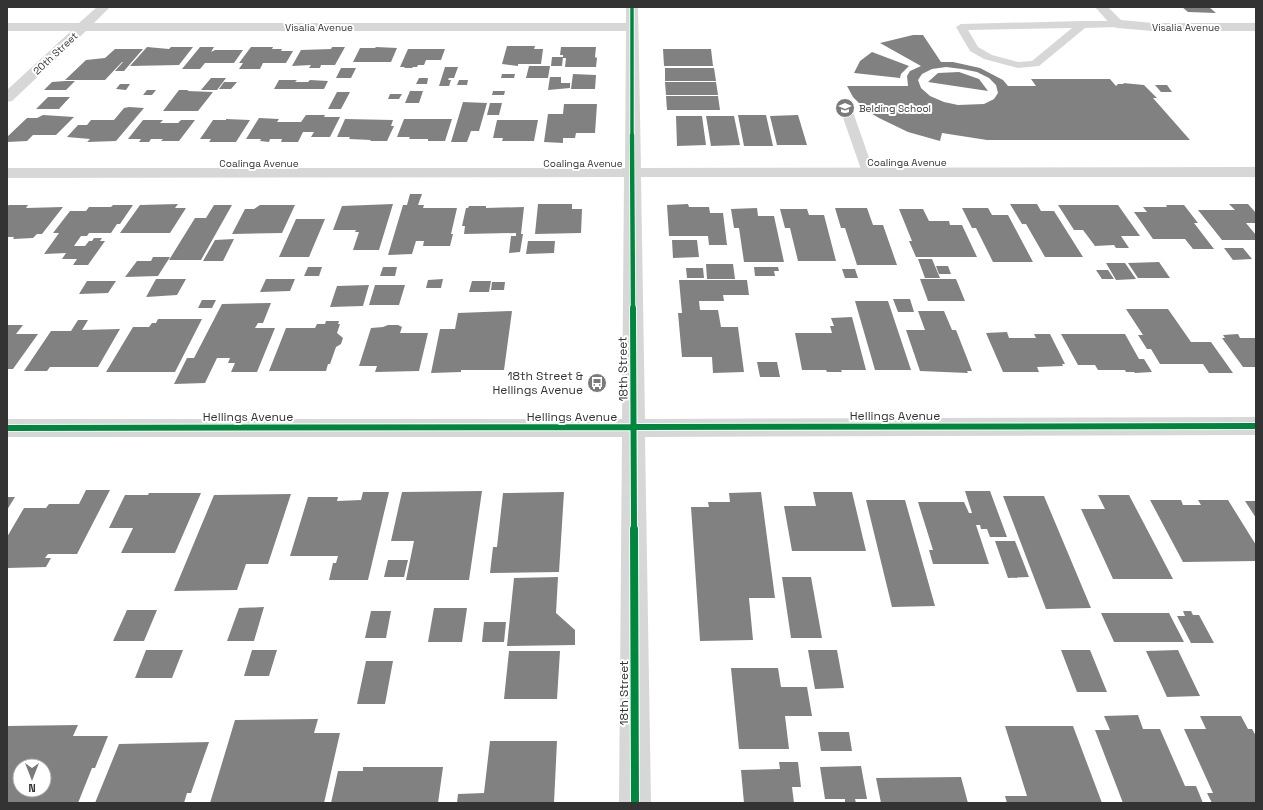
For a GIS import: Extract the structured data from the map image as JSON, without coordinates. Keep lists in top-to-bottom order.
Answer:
{
  "streets": {
    "street": [
      "Visalia Avenue",
      "20th Street",
      "Coalinga Avenue",
      "18th Street",
      "Hellings Avenue"
    ]
  },
  "crossings": [
    ["Visalia Avenue", "20th Street"],
    ["Visalia Avenue", "18th Street"],
    ["Coalinga Avenue", "18th Street"],
    ["18th Street", "Hellings Avenue"]
  ],
  "places": {
    "school or university": ["Belding School"],
    "bus stop": ["18th Street & Hellings Avenue"]
  },
  "north": "bottom"
}
